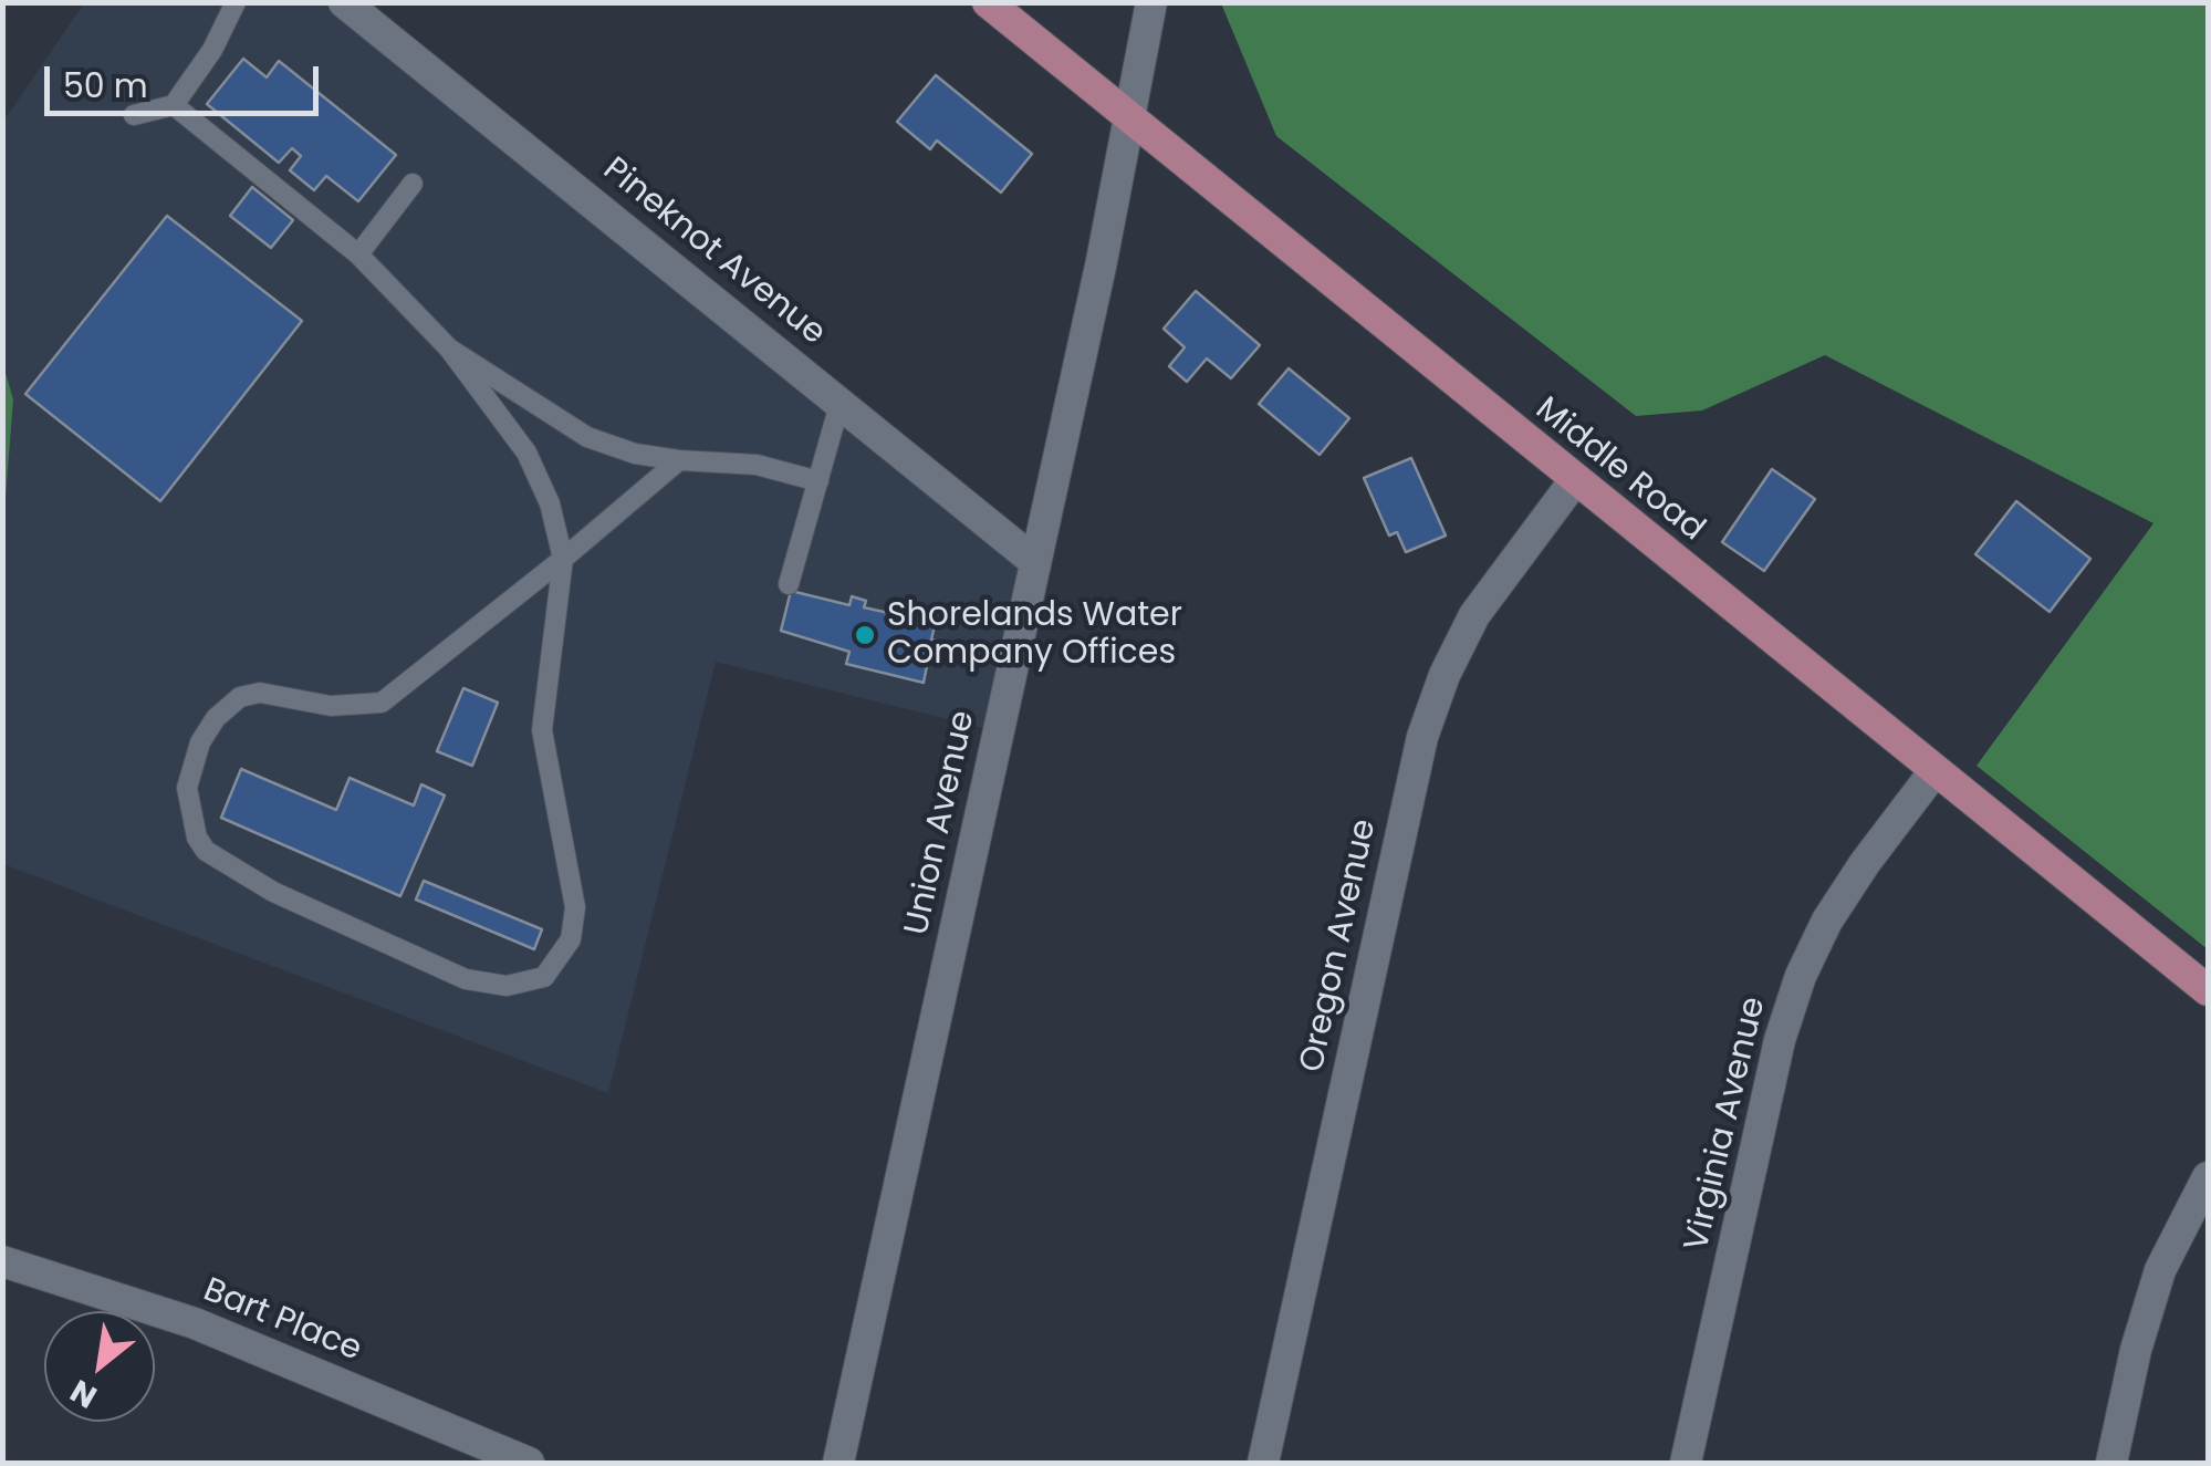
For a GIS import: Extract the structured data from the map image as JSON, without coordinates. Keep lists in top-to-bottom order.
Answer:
{
  "streets": {
    "main road": ["Middle Road"],
    "street": [
      "Pineknot Avenue",
      "Union Avenue",
      "Oregon Avenue",
      "Virginia Avenue",
      "Bart Place"
    ]
  },
  "crossings": [
    ["Pineknot Avenue", "Union Avenue"],
    ["Middle Road", "Union Avenue"],
    ["Middle Road", "Oregon Avenue"],
    ["Middle Road", "Virginia Avenue"]
  ],
  "places": ["Shorelands Water Company Offices"],
  "scale_bar": "50 m",
  "north": "bottom left"
}
